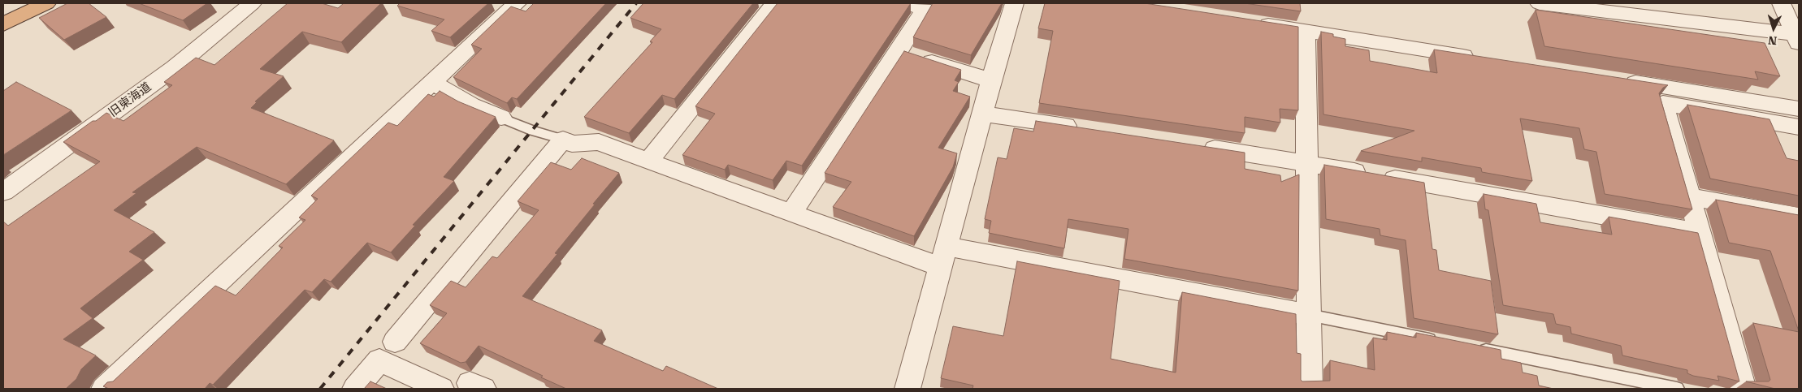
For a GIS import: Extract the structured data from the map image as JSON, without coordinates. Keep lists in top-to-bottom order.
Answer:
{
  "streets": {
    "street": ["旧東海道"]
  },
  "north": "bottom"
}
